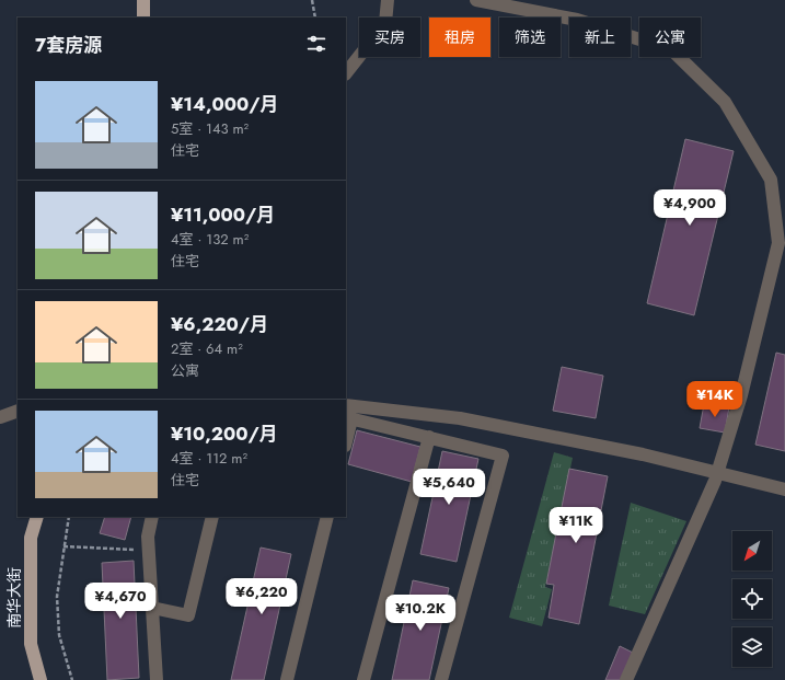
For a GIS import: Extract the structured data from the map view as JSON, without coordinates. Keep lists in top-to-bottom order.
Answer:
{
  "streets": {
    "main road": ["南华大街"]
  },
  "north": "bottom left",
  "page": {
    "chip": [
      "买房",
      "租房",
      "筛选",
      "新上",
      "公寓"
    ],
    "heading": "7套房源",
    "list": [
      {
        "name": "¥14,000/月",
        "note": "5室 · 143 m² · 住宅"
      },
      {
        "name": "¥11,000/月",
        "note": "4室 · 132 m² · 住宅"
      },
      {
        "name": "¥6,220/月",
        "note": "2室 · 64 m² · 公寓"
      },
      {
        "name": "¥10,200/月",
        "note": "4室 · 112 m² · 住宅"
      }
    ],
    "price": [
      "¥4,900",
      "¥14K",
      "¥5,640",
      "¥11K",
      "¥6,220",
      "¥4,670",
      "¥10.2K"
    ]
  }
}
